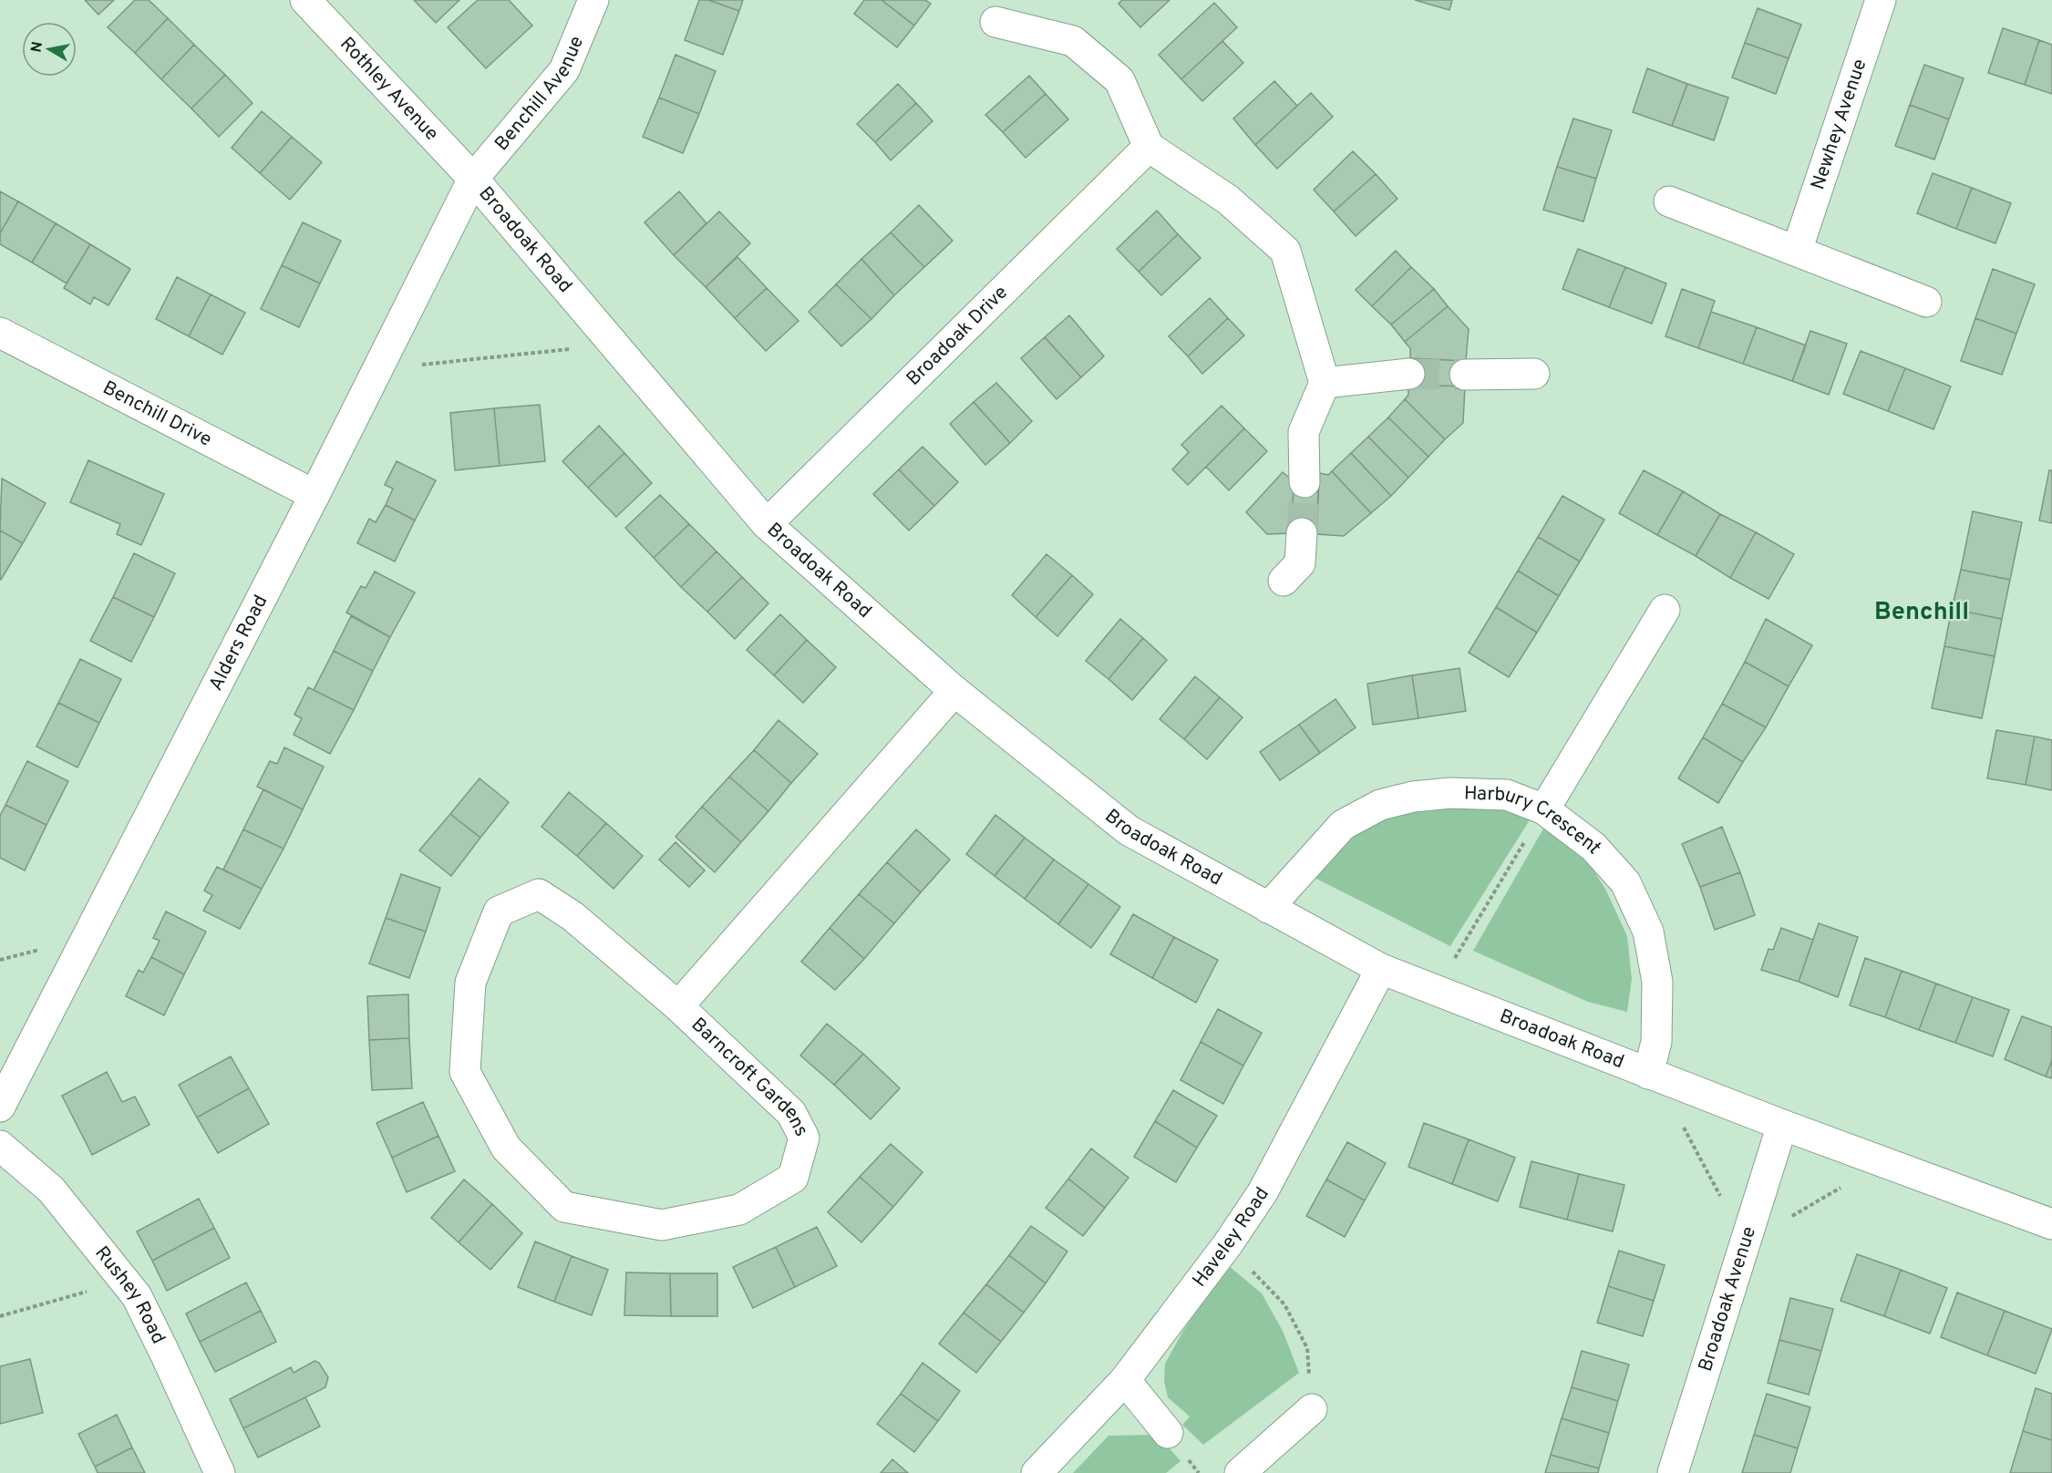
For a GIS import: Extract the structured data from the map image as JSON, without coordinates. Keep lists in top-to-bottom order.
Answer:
{
  "streets": {
    "street": [
      "Rothley Avenue",
      "Benchill Avenue",
      "Newhey Avenue",
      "Broadoak Road",
      "Broadoak Drive",
      "Benchill Drive",
      "Alders Road",
      "Harbury Crescent",
      "Barncroft Gardens",
      "Haveley Road",
      "Rushey Road",
      "Broadoak Avenue"
    ]
  },
  "crossings": [
    ["Rothley Avenue", "Benchill Avenue"],
    ["Rothley Avenue", "Broadoak Road"],
    ["Rothley Avenue", "Alders Road"],
    ["Benchill Avenue", "Broadoak Road"],
    ["Benchill Avenue", "Alders Road"],
    ["Broadoak Road", "Broadoak Drive"],
    ["Broadoak Road", "Alders Road"],
    ["Broadoak Road", "Harbury Crescent"],
    ["Broadoak Road", "Barncroft Gardens"],
    ["Broadoak Road", "Haveley Road"],
    ["Broadoak Road", "Broadoak Avenue"],
    ["Benchill Drive", "Alders Road"]
  ],
  "districts": ["Benchill"],
  "north": "left"
}
